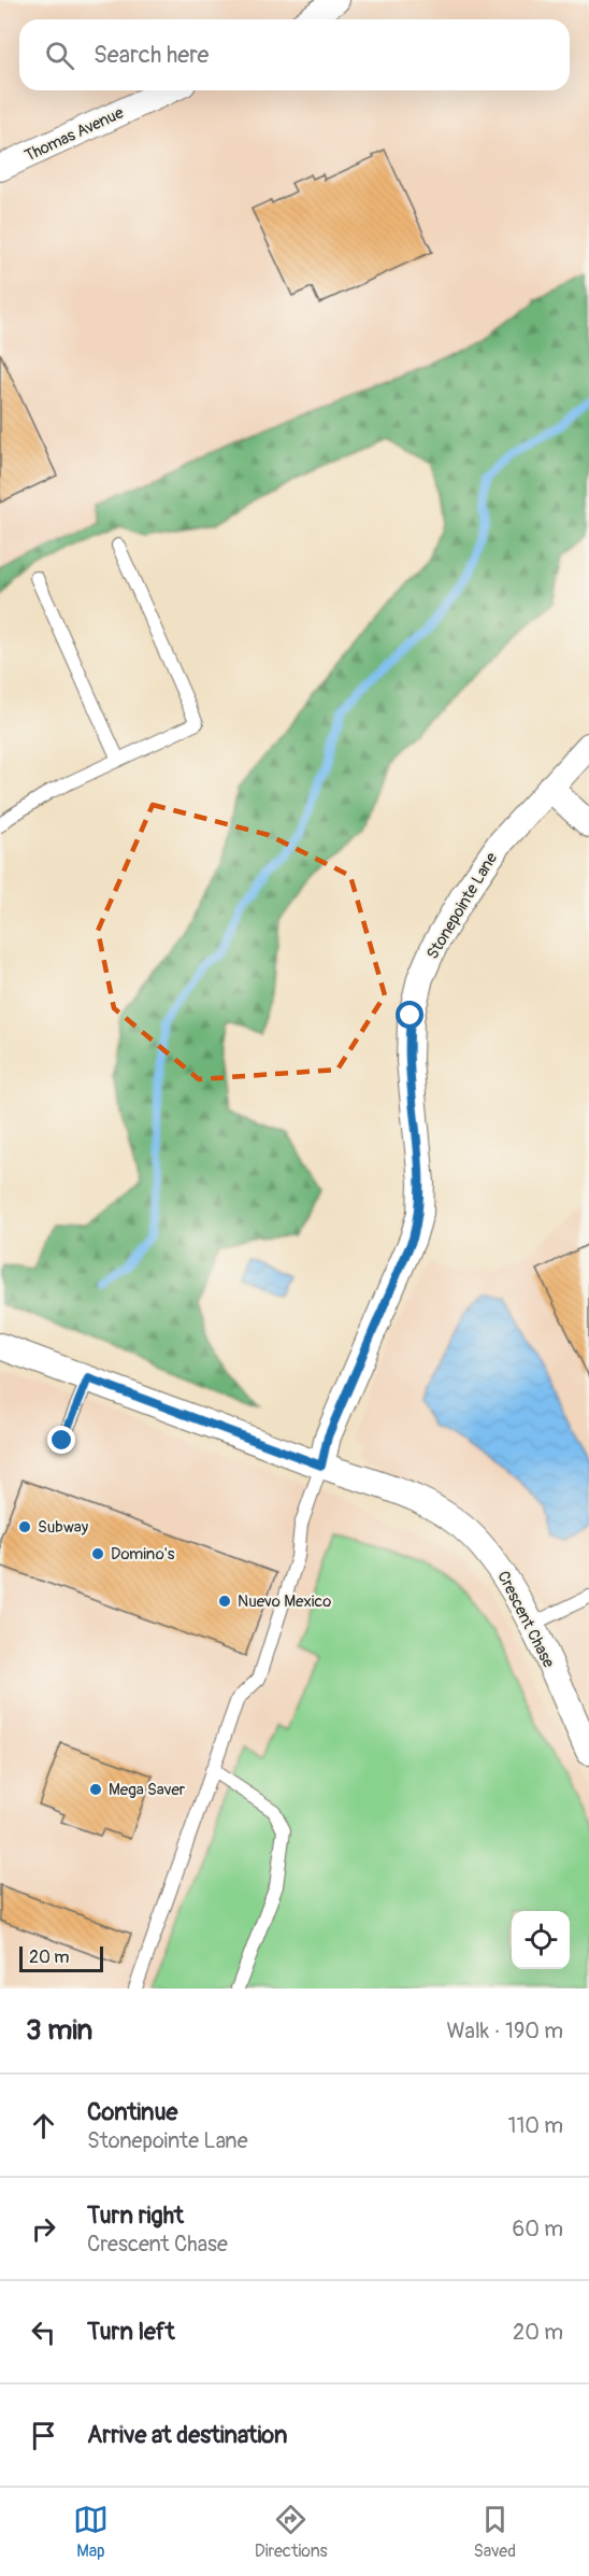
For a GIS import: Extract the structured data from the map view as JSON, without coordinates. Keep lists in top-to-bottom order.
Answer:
{
  "streets": {
    "street": ["Thomas Avenue", "Stonepointe Lane", "Crescent Chase"]
  },
  "crossings": [
    ["Stonepointe Lane", "Crescent Chase"]
  ],
  "places": [
    "Subway",
    "Domino's",
    "Nuevo Mexico",
    "Mega Saver"
  ],
  "scale_bar": "20 m",
  "page": {
    "search": "Search here",
    "scale": "20 m",
    "heading": ["3 min", "Walk · 190 m"],
    "list": [
      ["Continue", "Stonepointe Lane", "110 m"],
      ["Turn right", "Crescent Chase", "60 m"],
      ["Turn left", "20 m"],
      "Arrive at destination"
    ],
    "nav": ["Map", "Directions", "Saved"]
  }
}
